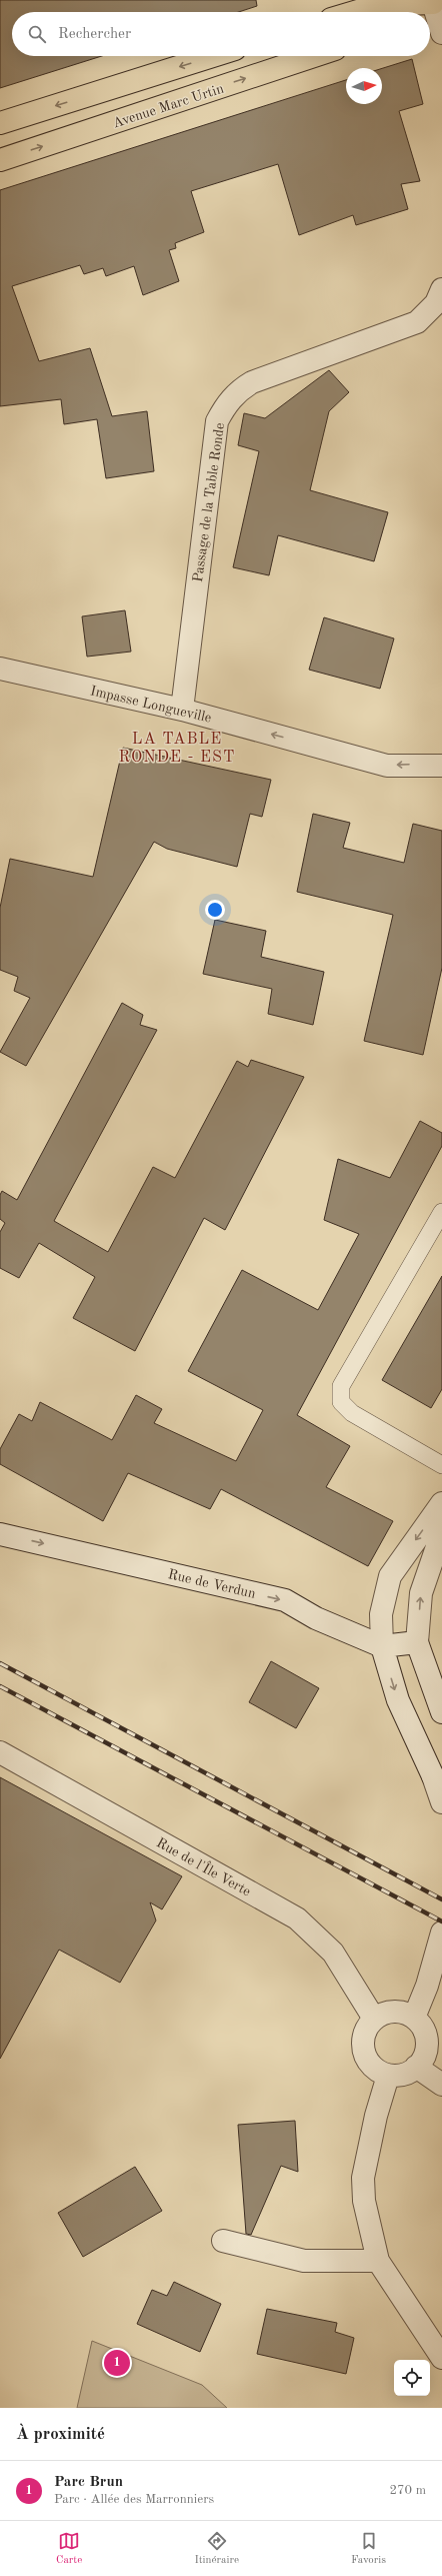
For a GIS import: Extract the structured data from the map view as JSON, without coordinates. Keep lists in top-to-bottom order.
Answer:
{
  "streets": {
    "main road": ["Avenue Marc Urtin"],
    "street": [
      "Passage de la Table Ronde",
      "Impasse Longueville",
      "Rue de Verdun",
      "Rue de l'Île Verte"
    ]
  },
  "crossings": [
    ["Passage de la Table Ronde", "Impasse Longueville"]
  ],
  "one_way": ["Impasse Longueville", "Rue de Verdun"],
  "districts": ["LA TABLE RONDE - EST"],
  "north": "right",
  "page": {
    "search": "Rechercher",
    "pins": "1",
    "heading": "À proximité",
    "list": [
      {
        "mark": "1",
        "name": "Parc Brun",
        "note": "Parc · Allée des Marronniers",
        "value": "270 m"
      }
    ],
    "nav": ["Carte", "Itinéraire", "Favoris"]
  }
}
